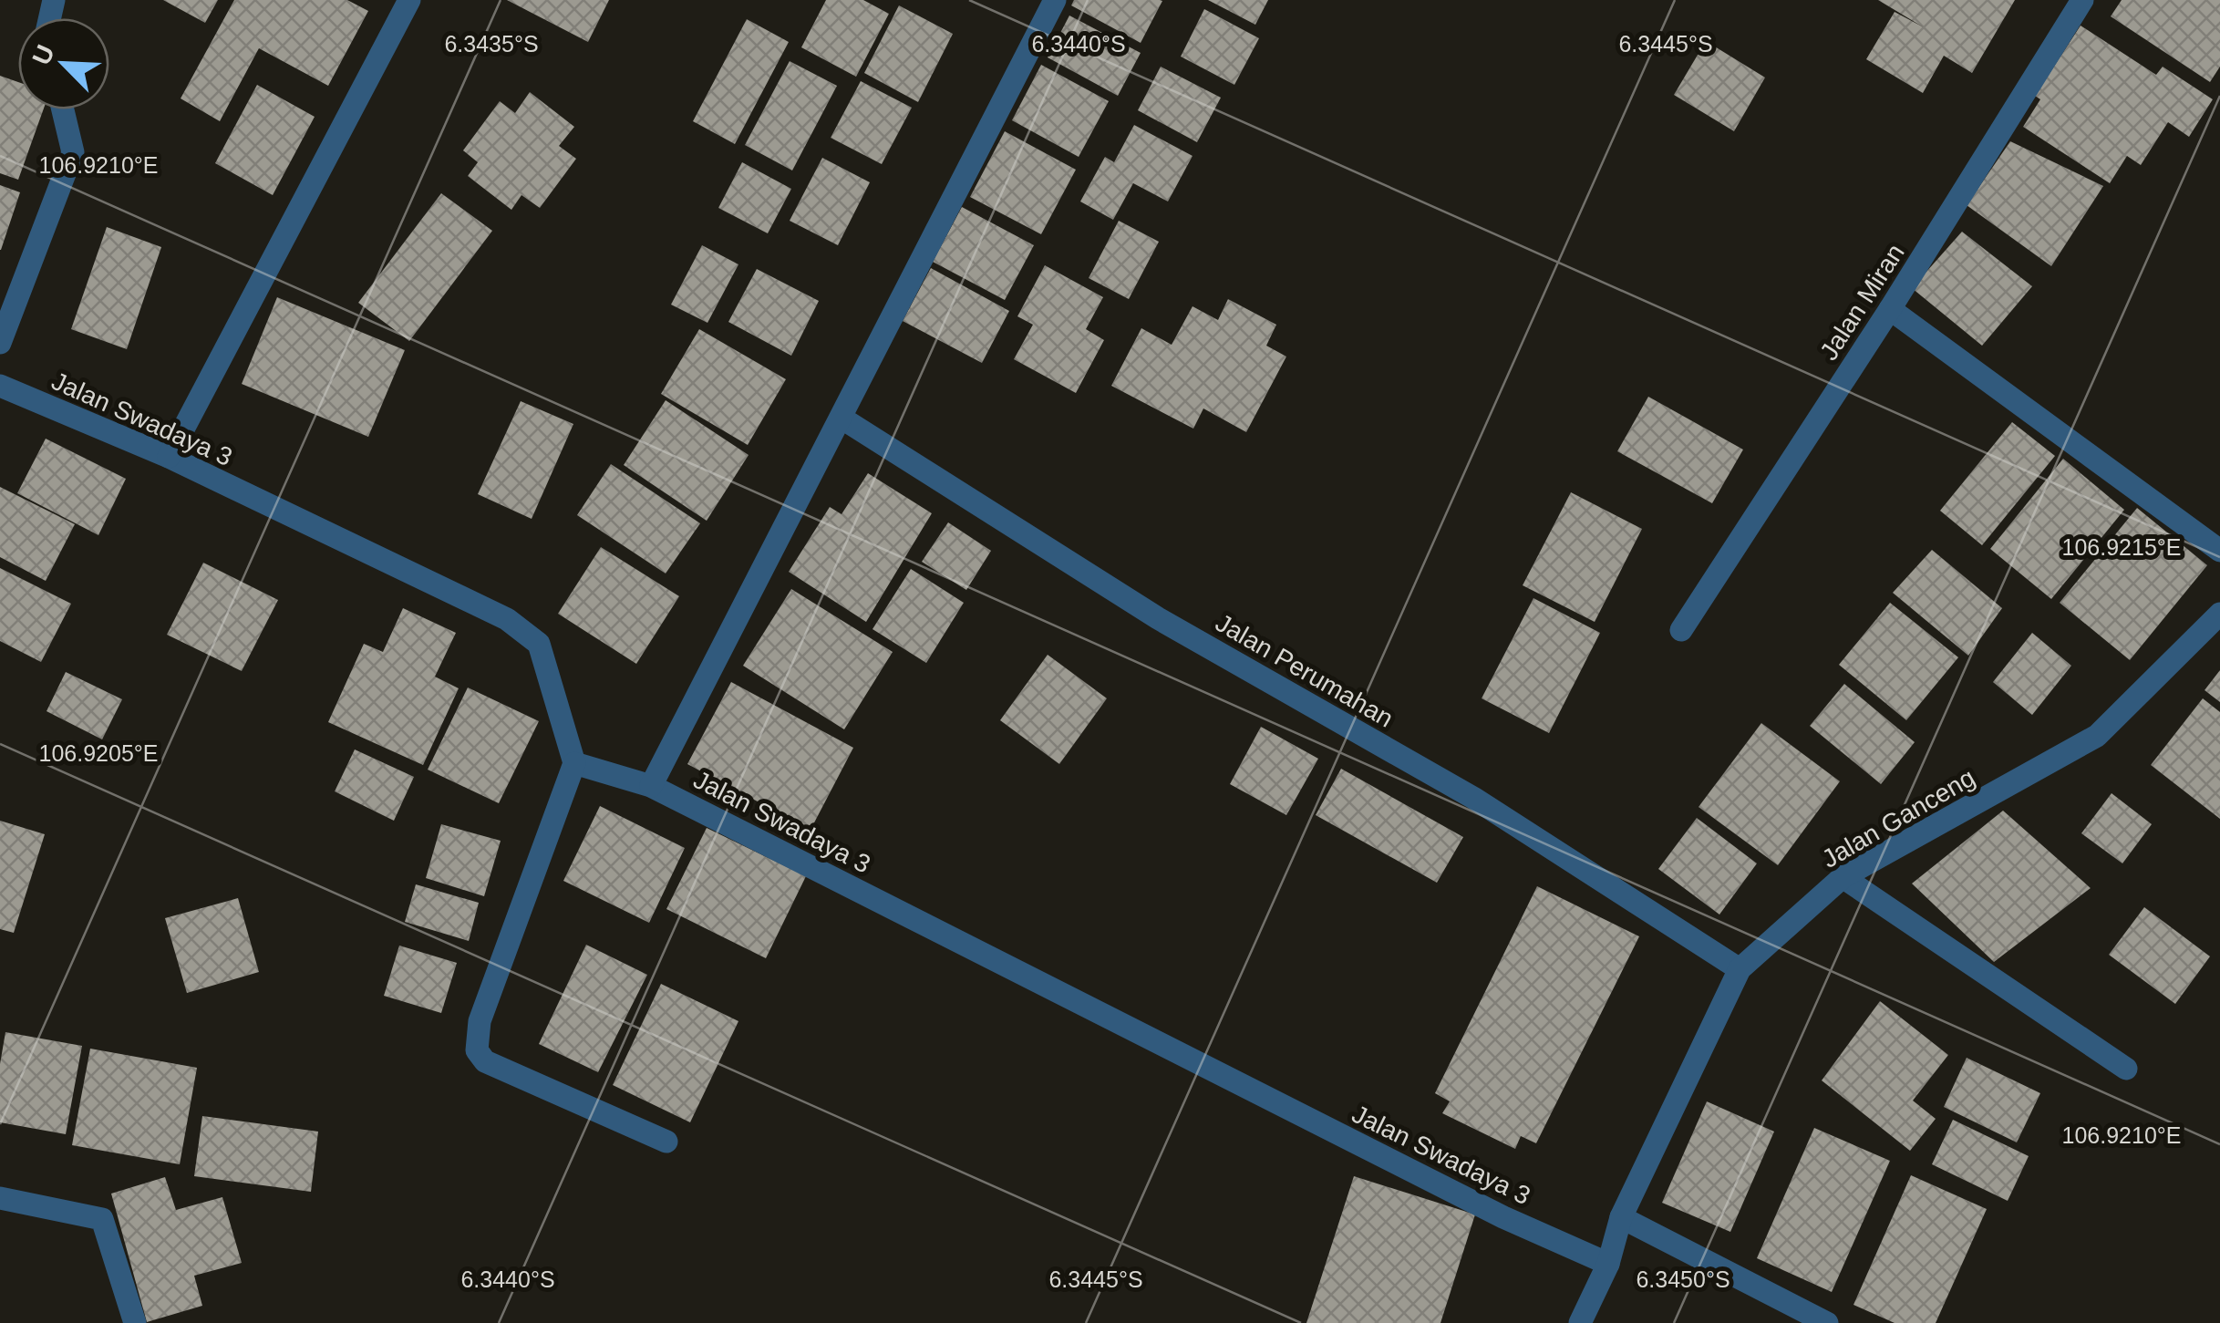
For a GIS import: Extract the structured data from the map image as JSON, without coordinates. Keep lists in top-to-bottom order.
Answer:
{
  "streets": {
    "street": [
      "Jalan Miran",
      "Jalan Swadaya 3",
      "Jalan Perumahan",
      "Jalan Ganceng"
    ]
  },
  "crossings": [
    ["Jalan Swadaya 3", "Jalan Ganceng"],
    ["Jalan Perumahan", "Jalan Ganceng"]
  ],
  "north": "top left",
  "coordinates": [
    "6.3435°S",
    "6.3440°S",
    "6.3445°S",
    "106.9210°E",
    "106.9215°E",
    "106.9205°E",
    "6.3450°S"
  ]
}
